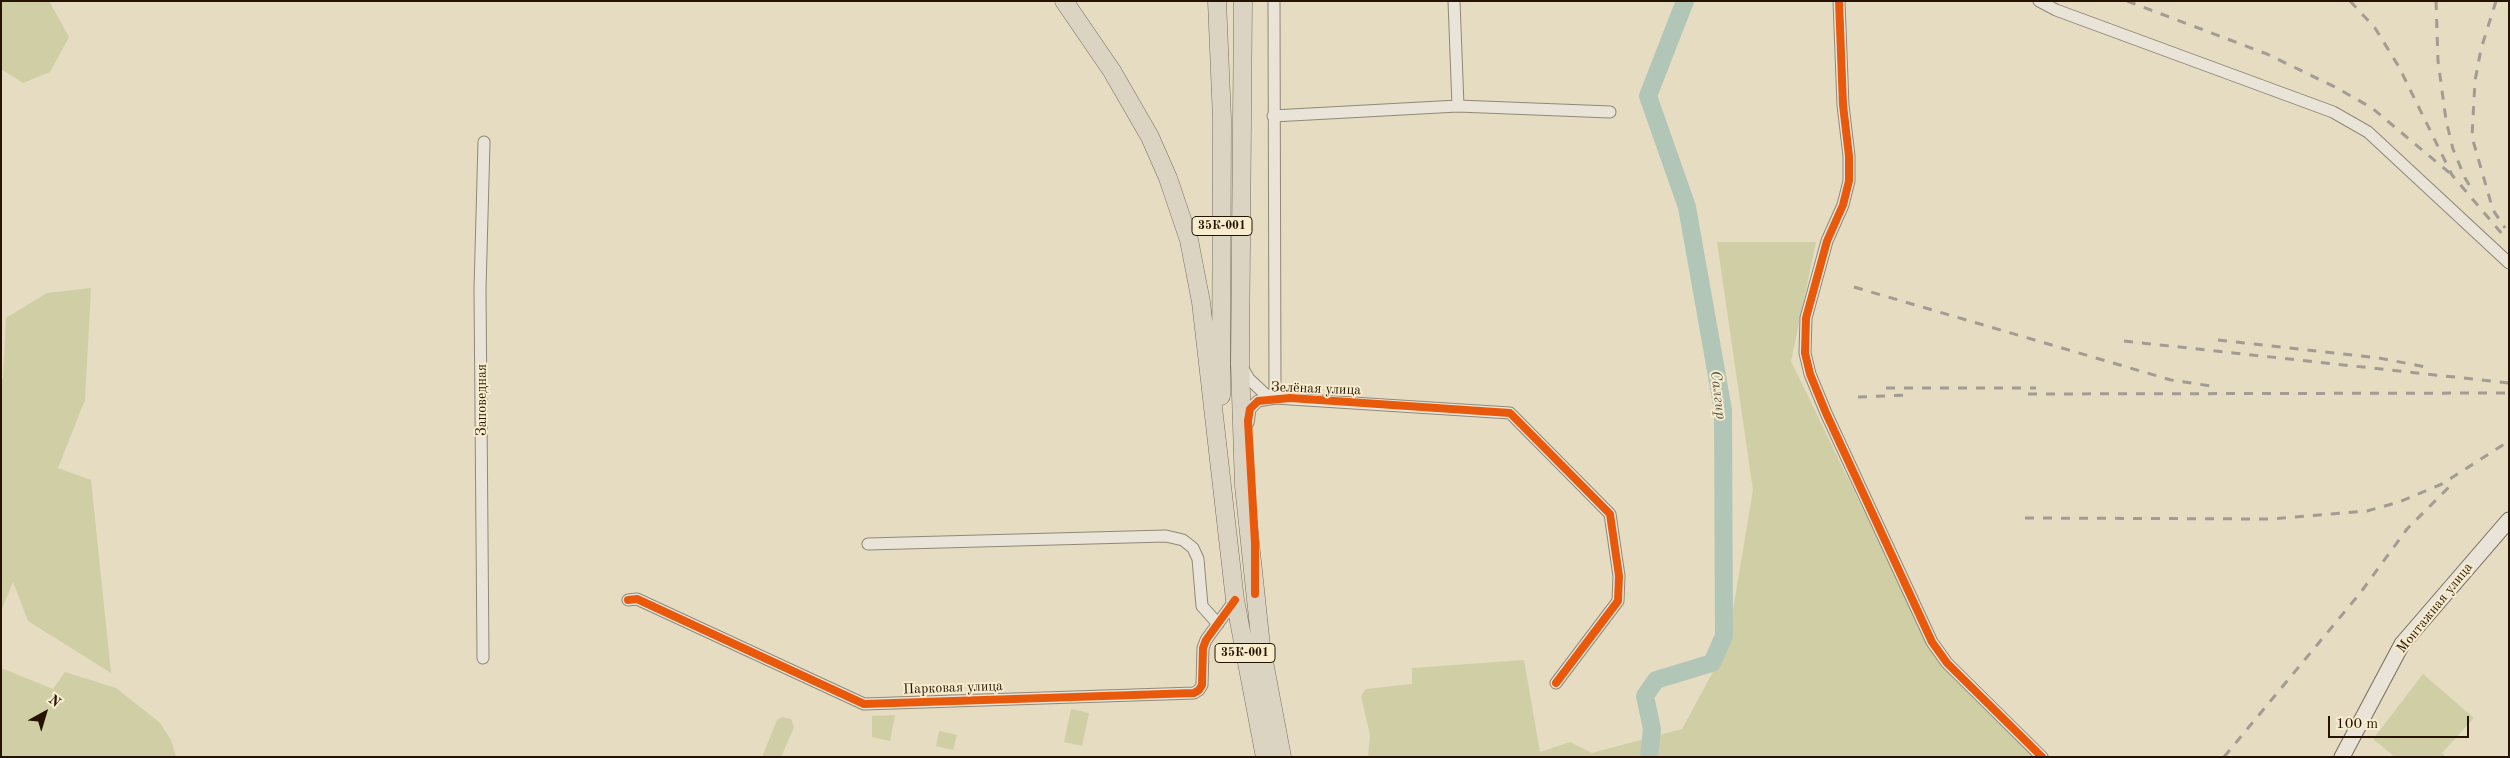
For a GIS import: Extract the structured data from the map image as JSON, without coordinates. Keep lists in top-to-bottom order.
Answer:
{
  "streets": {
    "main road": ["35К-001"],
    "street": [
      "Зелёная улица",
      "Заповедная",
      "Монтажная улица",
      "Парковая улица"
    ]
  },
  "crossings": [
    ["35К-001", "Зелёная улица"],
    ["35К-001", "Парковая улица"]
  ],
  "water": ["Салгир"],
  "scale_bar": "100 m",
  "north": "top right"
}
